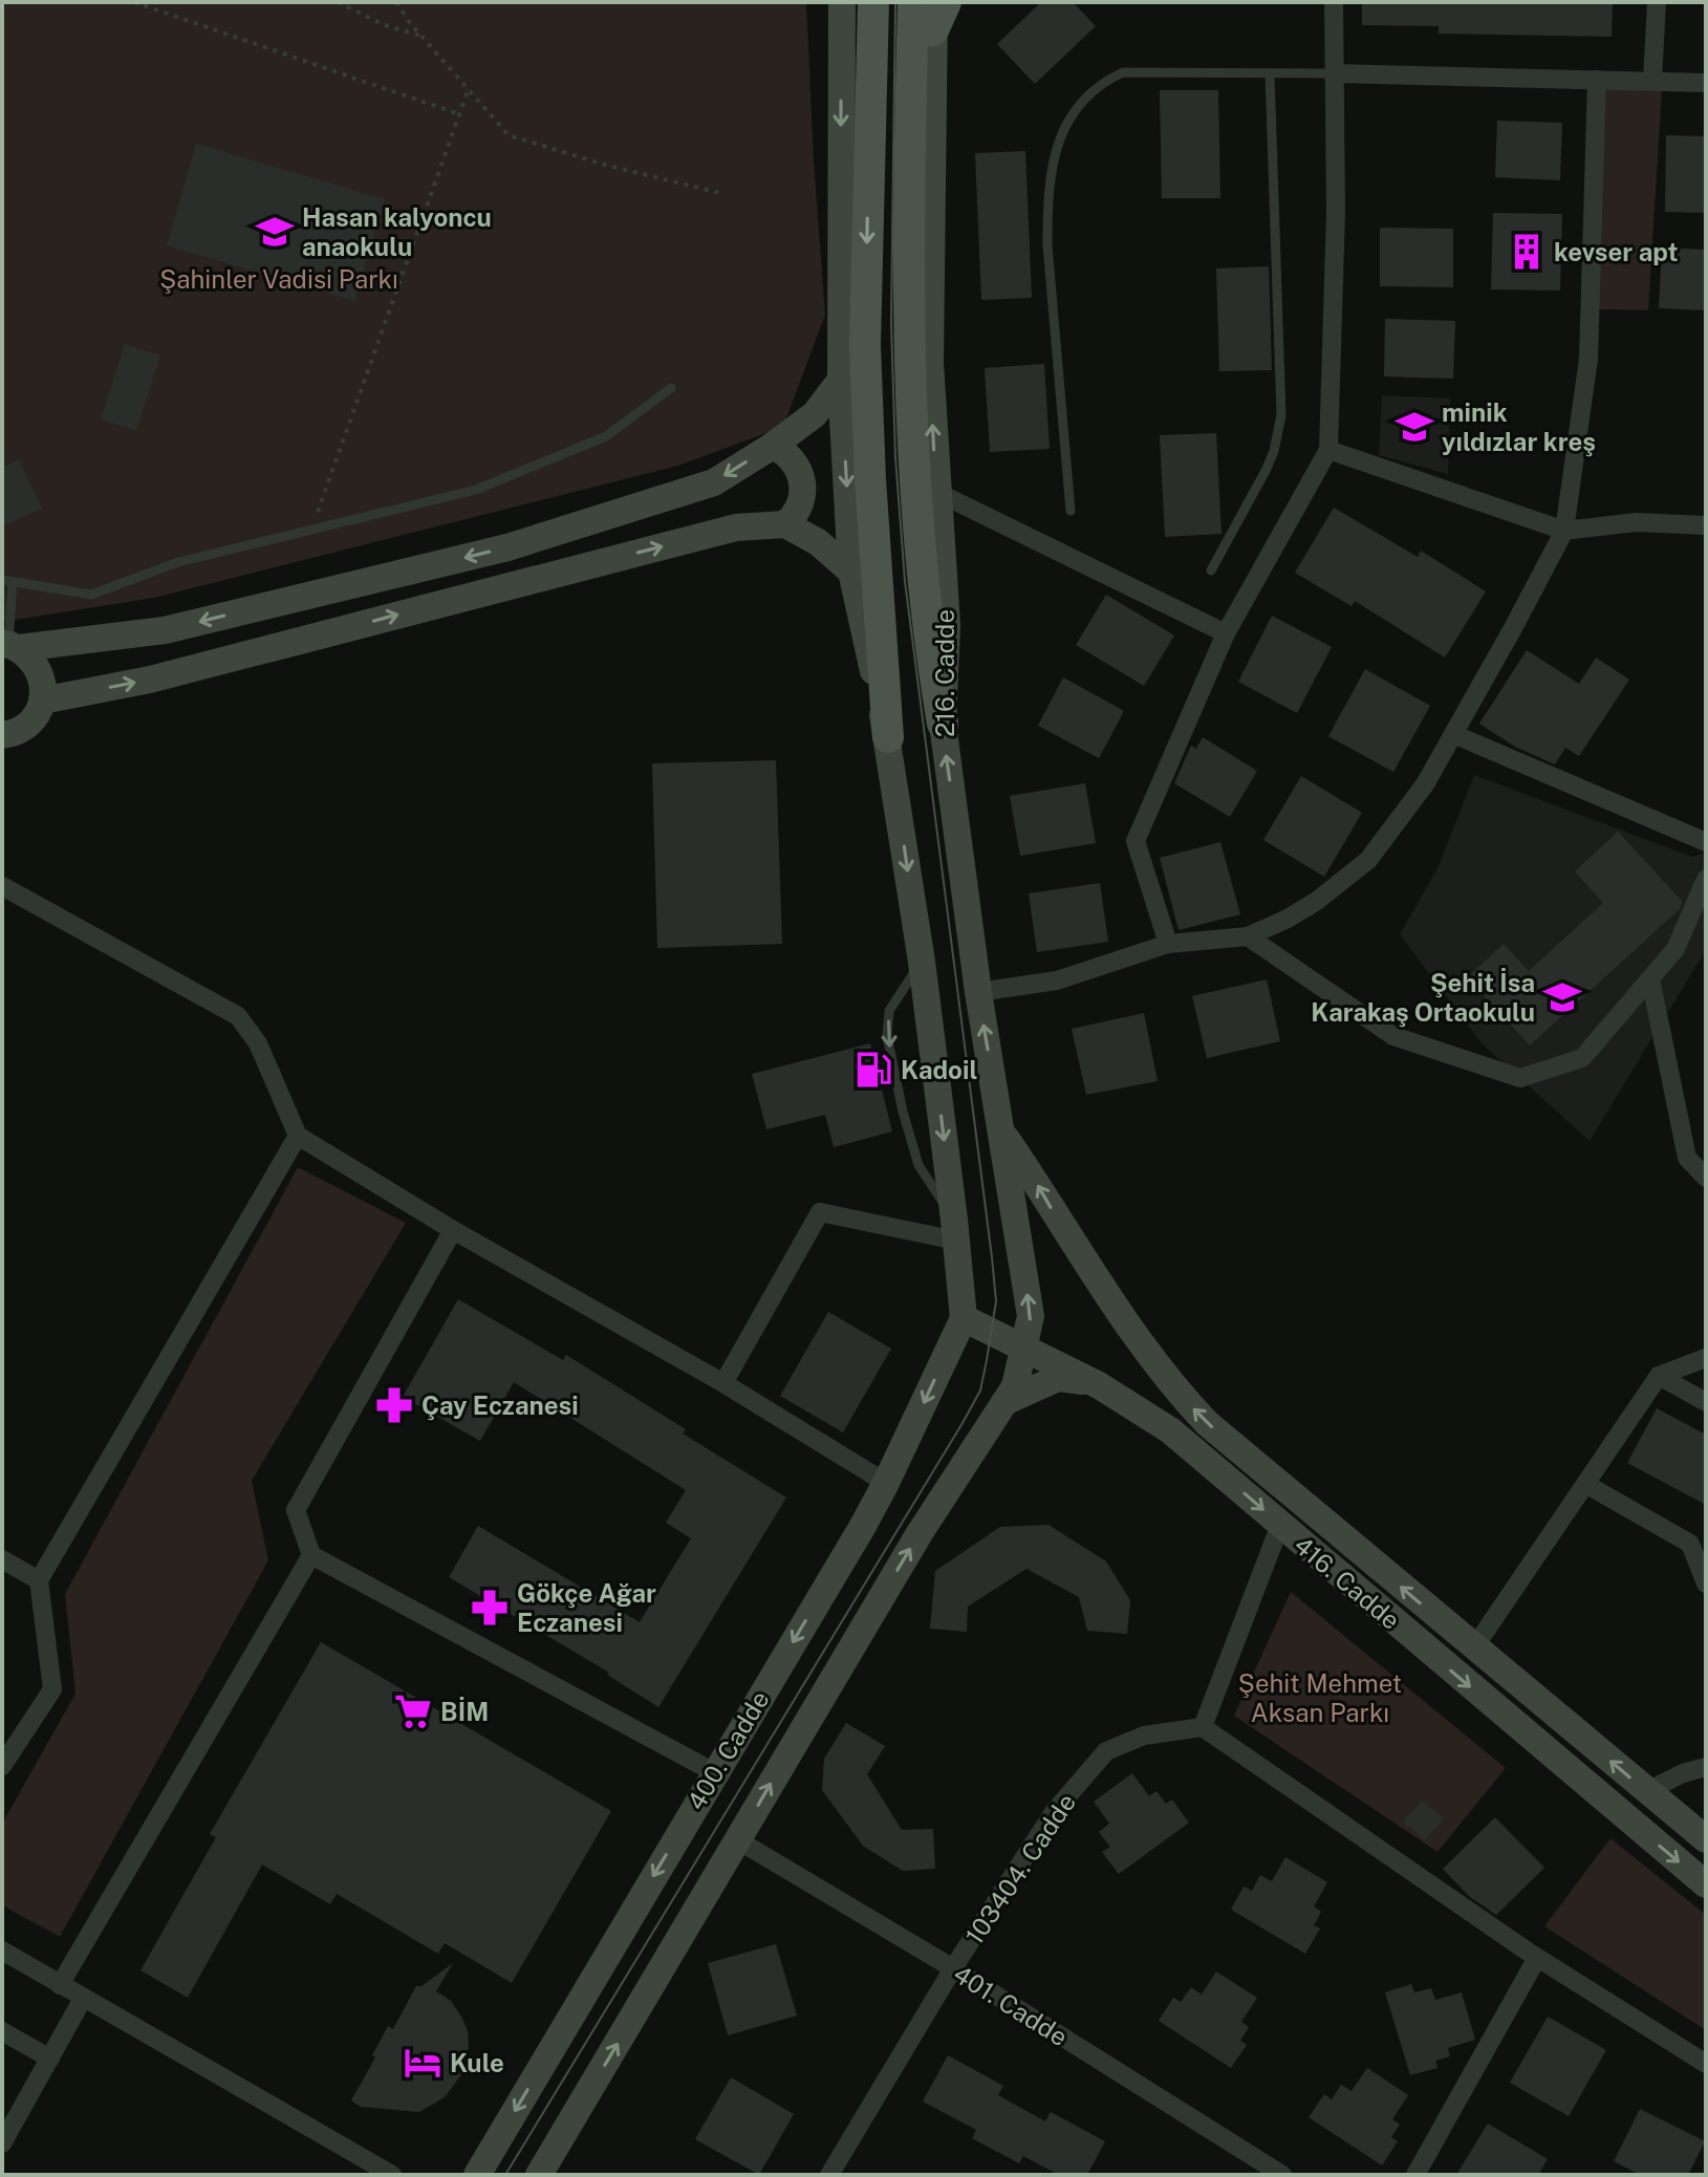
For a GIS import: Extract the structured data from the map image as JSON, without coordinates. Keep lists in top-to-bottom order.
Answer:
{
  "streets": {
    "main road": ["216. Cadde", "416. Cadde", "400. Cadde"],
    "street": ["103404. Cadde", "401. Cadde"]
  },
  "crossings": [
    ["216. Cadde", "416. Cadde"],
    ["416. Cadde", "400. Cadde"],
    ["103404. Cadde", "401. Cadde"]
  ],
  "parks": ["Şahinler Vadisi Parkı", "Şehit Mehmet Aksan Parkı"],
  "places": {
    "school or university": ["Hasan kalyoncu anaokulu", "minik yıldızlar kreş", "Şehit İsa Karakaş Ortaokulu"],
    "building": ["kevser apt"],
    "fuel station": ["Kadoil"],
    "pharmacy": ["Çay Eczanesi", "Gökçe Ağar Eczanesi"],
    "supermarket": ["BİM"],
    "hotel": ["Kule"]
  }
}
